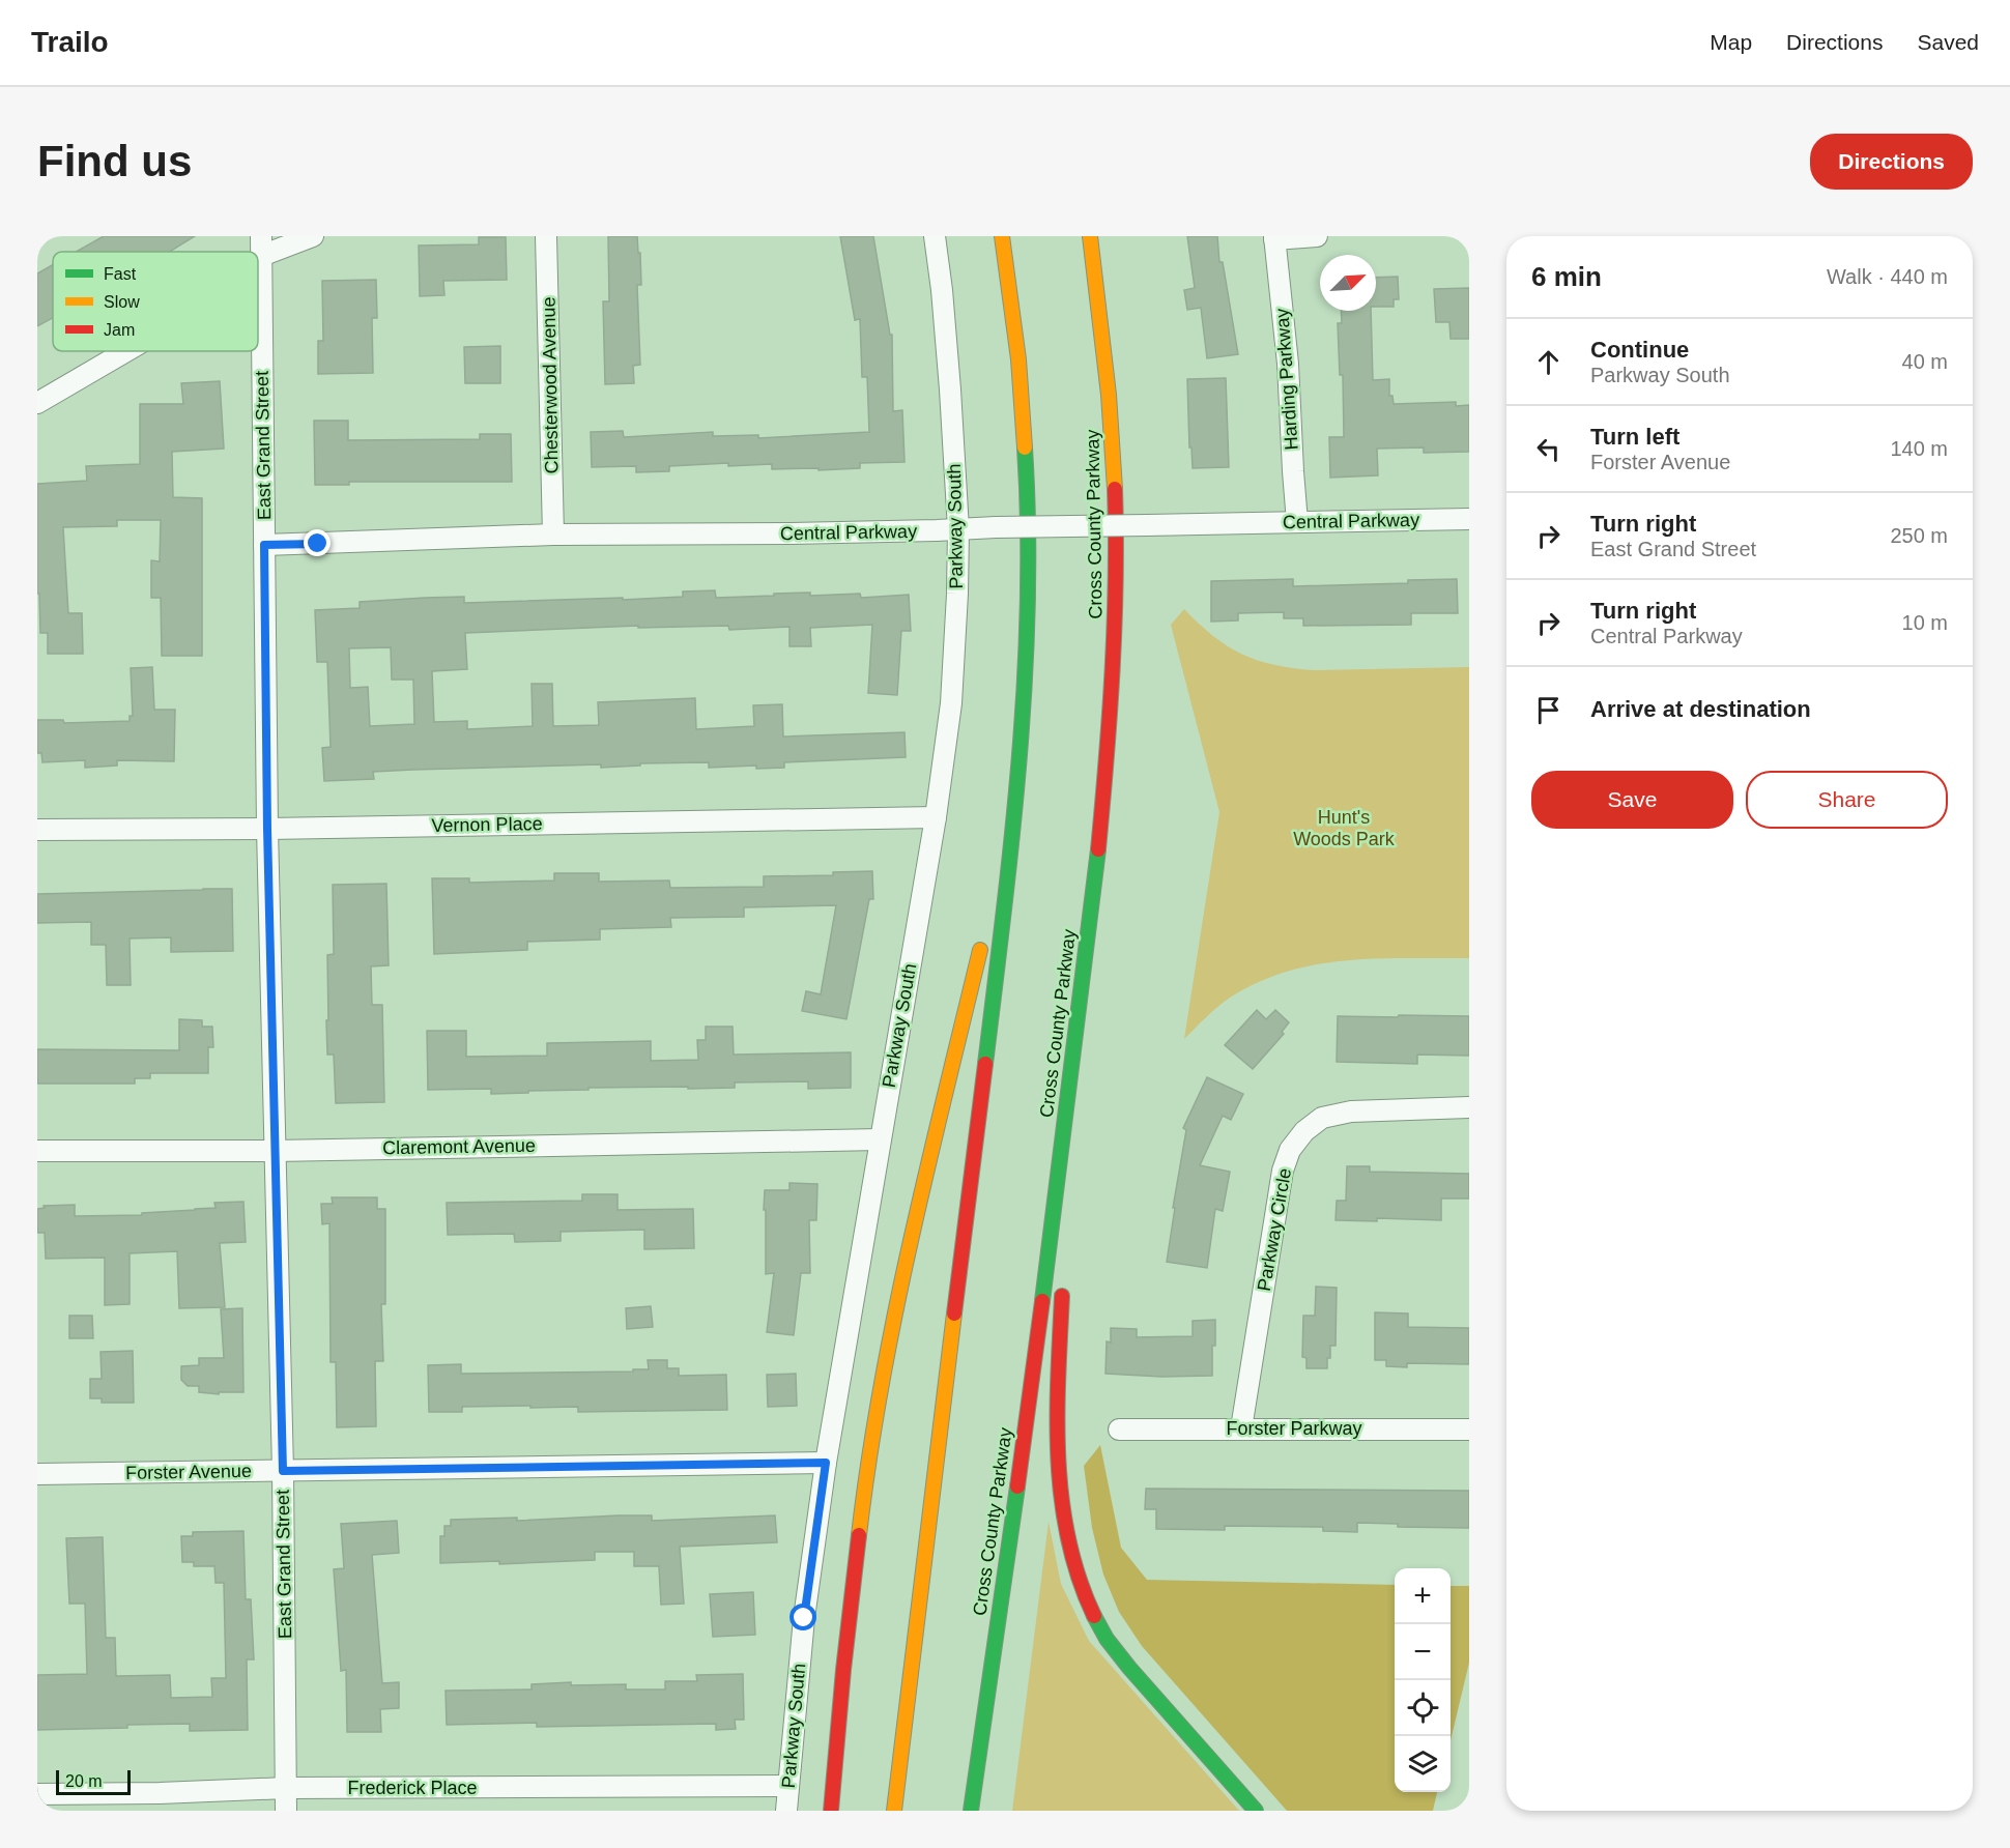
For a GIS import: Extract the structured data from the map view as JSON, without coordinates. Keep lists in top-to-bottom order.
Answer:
{
  "streets": {
    "highway": ["Cross County Parkway"],
    "street": [
      "Harding Parkway",
      "Chesterwood Avenue",
      "East Grand Street",
      "Central Parkway",
      "Parkway South",
      "Vernon Place",
      "Claremont Avenue",
      "Parkway Circle",
      "Forster Parkway",
      "Forster Avenue",
      "Frederick Place"
    ]
  },
  "crossings": [
    ["Harding Parkway", "Central Parkway"],
    ["Chesterwood Avenue", "Central Parkway"],
    ["East Grand Street", "Central Parkway"],
    ["East Grand Street", "Vernon Place"],
    ["East Grand Street", "Claremont Avenue"],
    ["East Grand Street", "Forster Avenue"],
    ["East Grand Street", "Frederick Place"],
    ["Central Parkway", "Parkway South"],
    ["Parkway South", "Vernon Place"],
    ["Parkway South", "Claremont Avenue"],
    ["Parkway South", "Forster Avenue"],
    ["Parkway South", "Frederick Place"],
    ["Parkway Circle", "Forster Parkway"]
  ],
  "parks": ["Hunt's Woods Park"],
  "legend": ["Fast", "Slow", "Jam"],
  "scale_bar": "20 m",
  "north": "top right",
  "page": {
    "header": "Trailo",
    "nav": ["Map", "Directions", "Saved"],
    "buttons": [
      "Directions",
      ["Save", "Share"]
    ],
    "title": "Find us",
    "heading": ["6 min", "Walk · 440 m"],
    "list": [
      ["Continue", "Parkway South", "40 m"],
      ["Turn left", "Forster Avenue", "140 m"],
      ["Turn right", "East Grand Street", "250 m"],
      ["Turn right", "Central Parkway", "10 m"],
      "Arrive at destination"
    ],
    "map_buttons": ["+", "−"],
    "scale": "20 m"
  }
}
